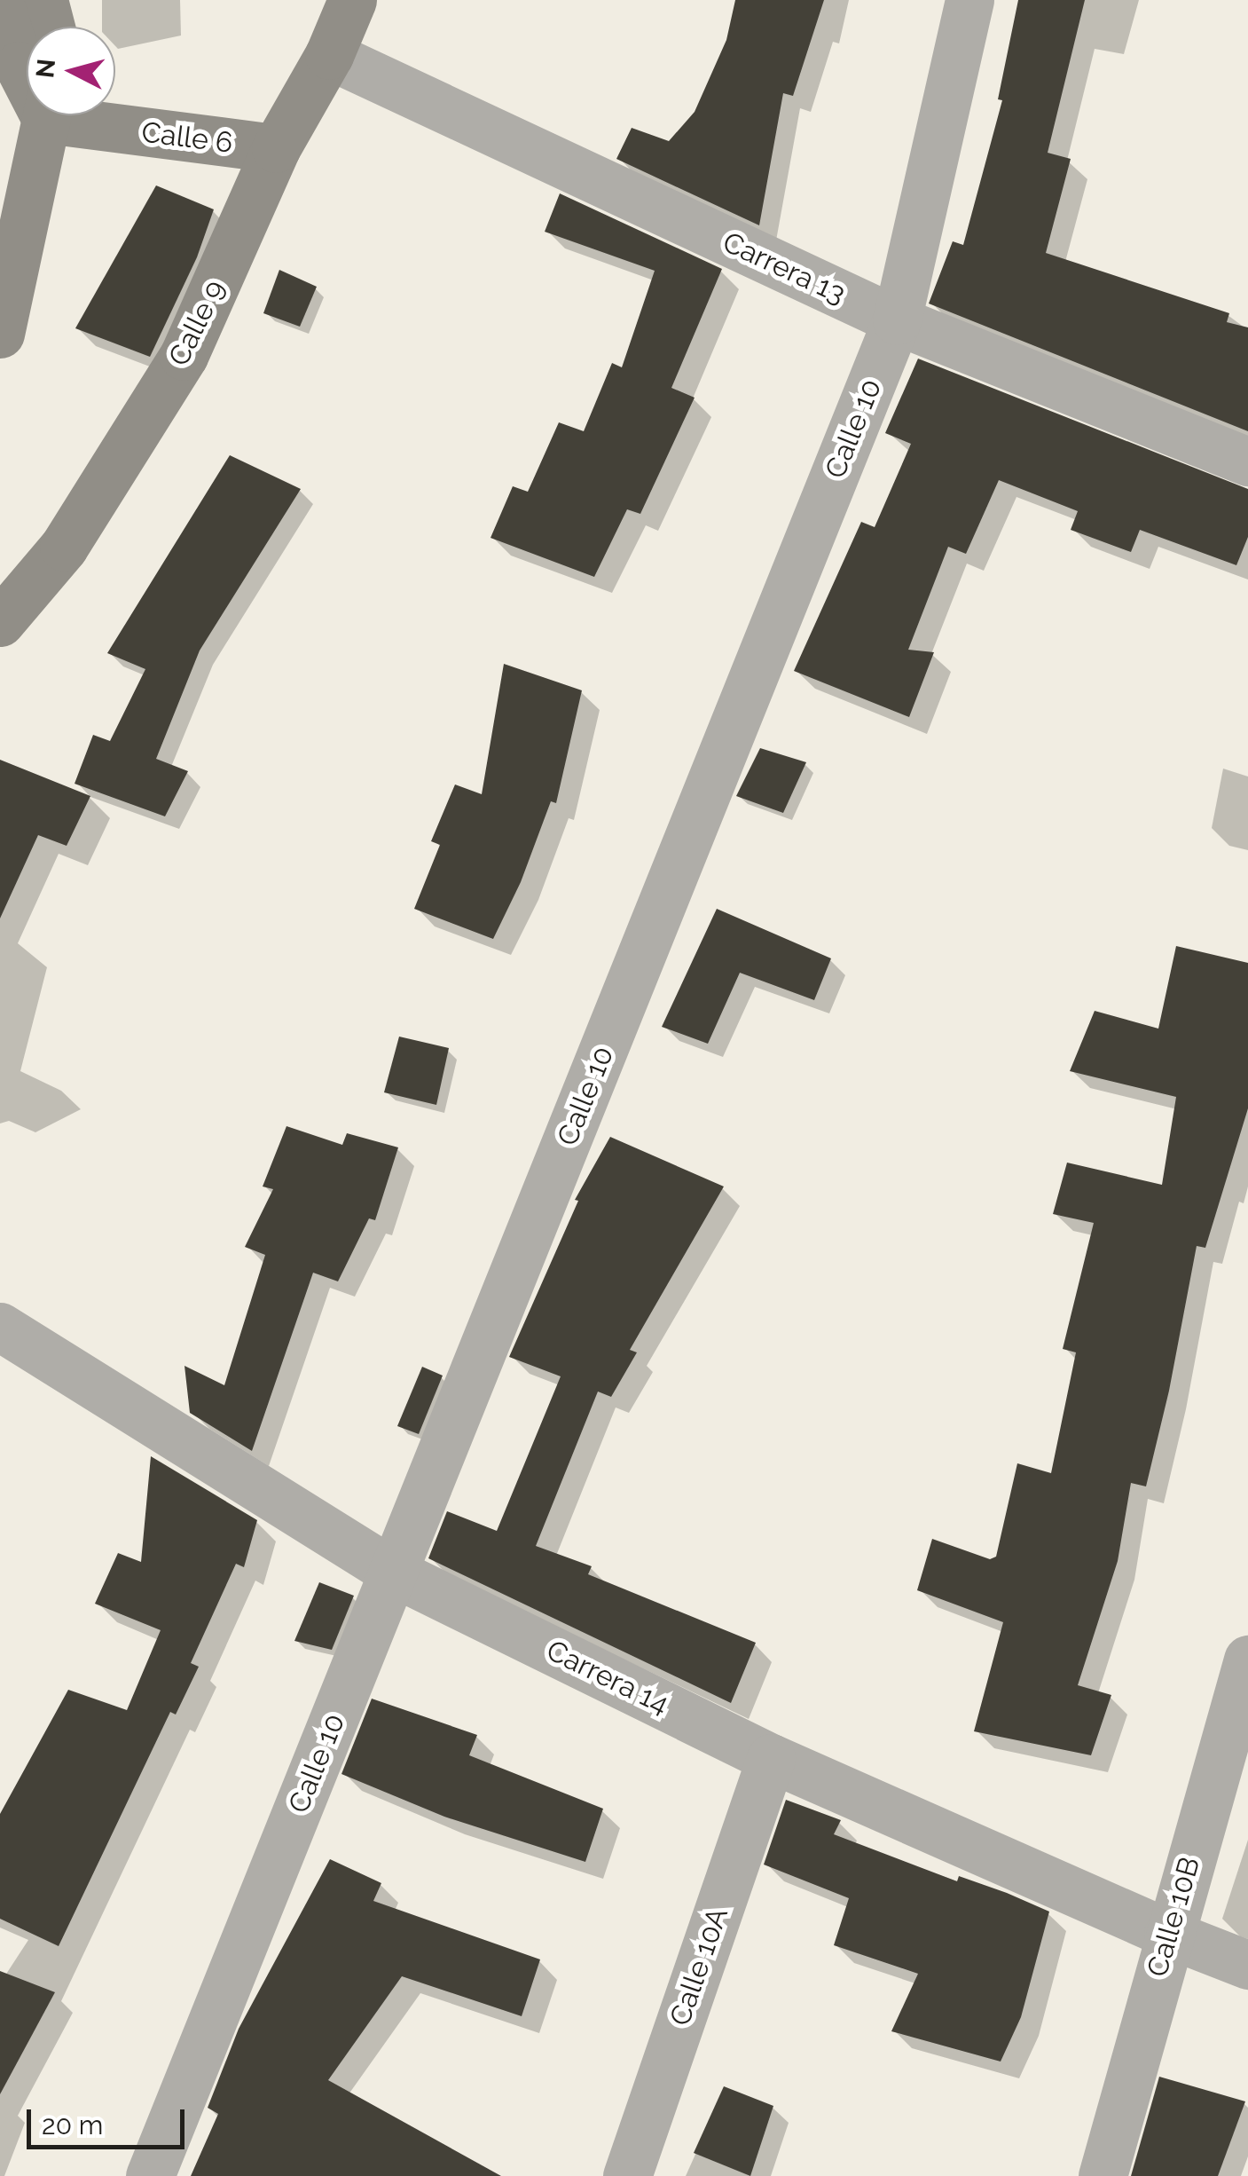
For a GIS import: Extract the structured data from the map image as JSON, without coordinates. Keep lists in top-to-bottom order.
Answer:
{
  "streets": {
    "street": [
      "Calle 6",
      "Carrera 13",
      "Calle 9",
      "Calle 10",
      "Carrera 14",
      "Calle 10B",
      "Calle 10A"
    ]
  },
  "crossings": [
    ["Calle 6", "Calle 9"],
    ["Carrera 13", "Calle 9"],
    ["Carrera 13", "Calle 10"],
    ["Calle 10", "Carrera 14"],
    ["Carrera 14", "Calle 10B"],
    ["Carrera 14", "Calle 10A"]
  ],
  "scale_bar": "20 m",
  "north": "left"
}
